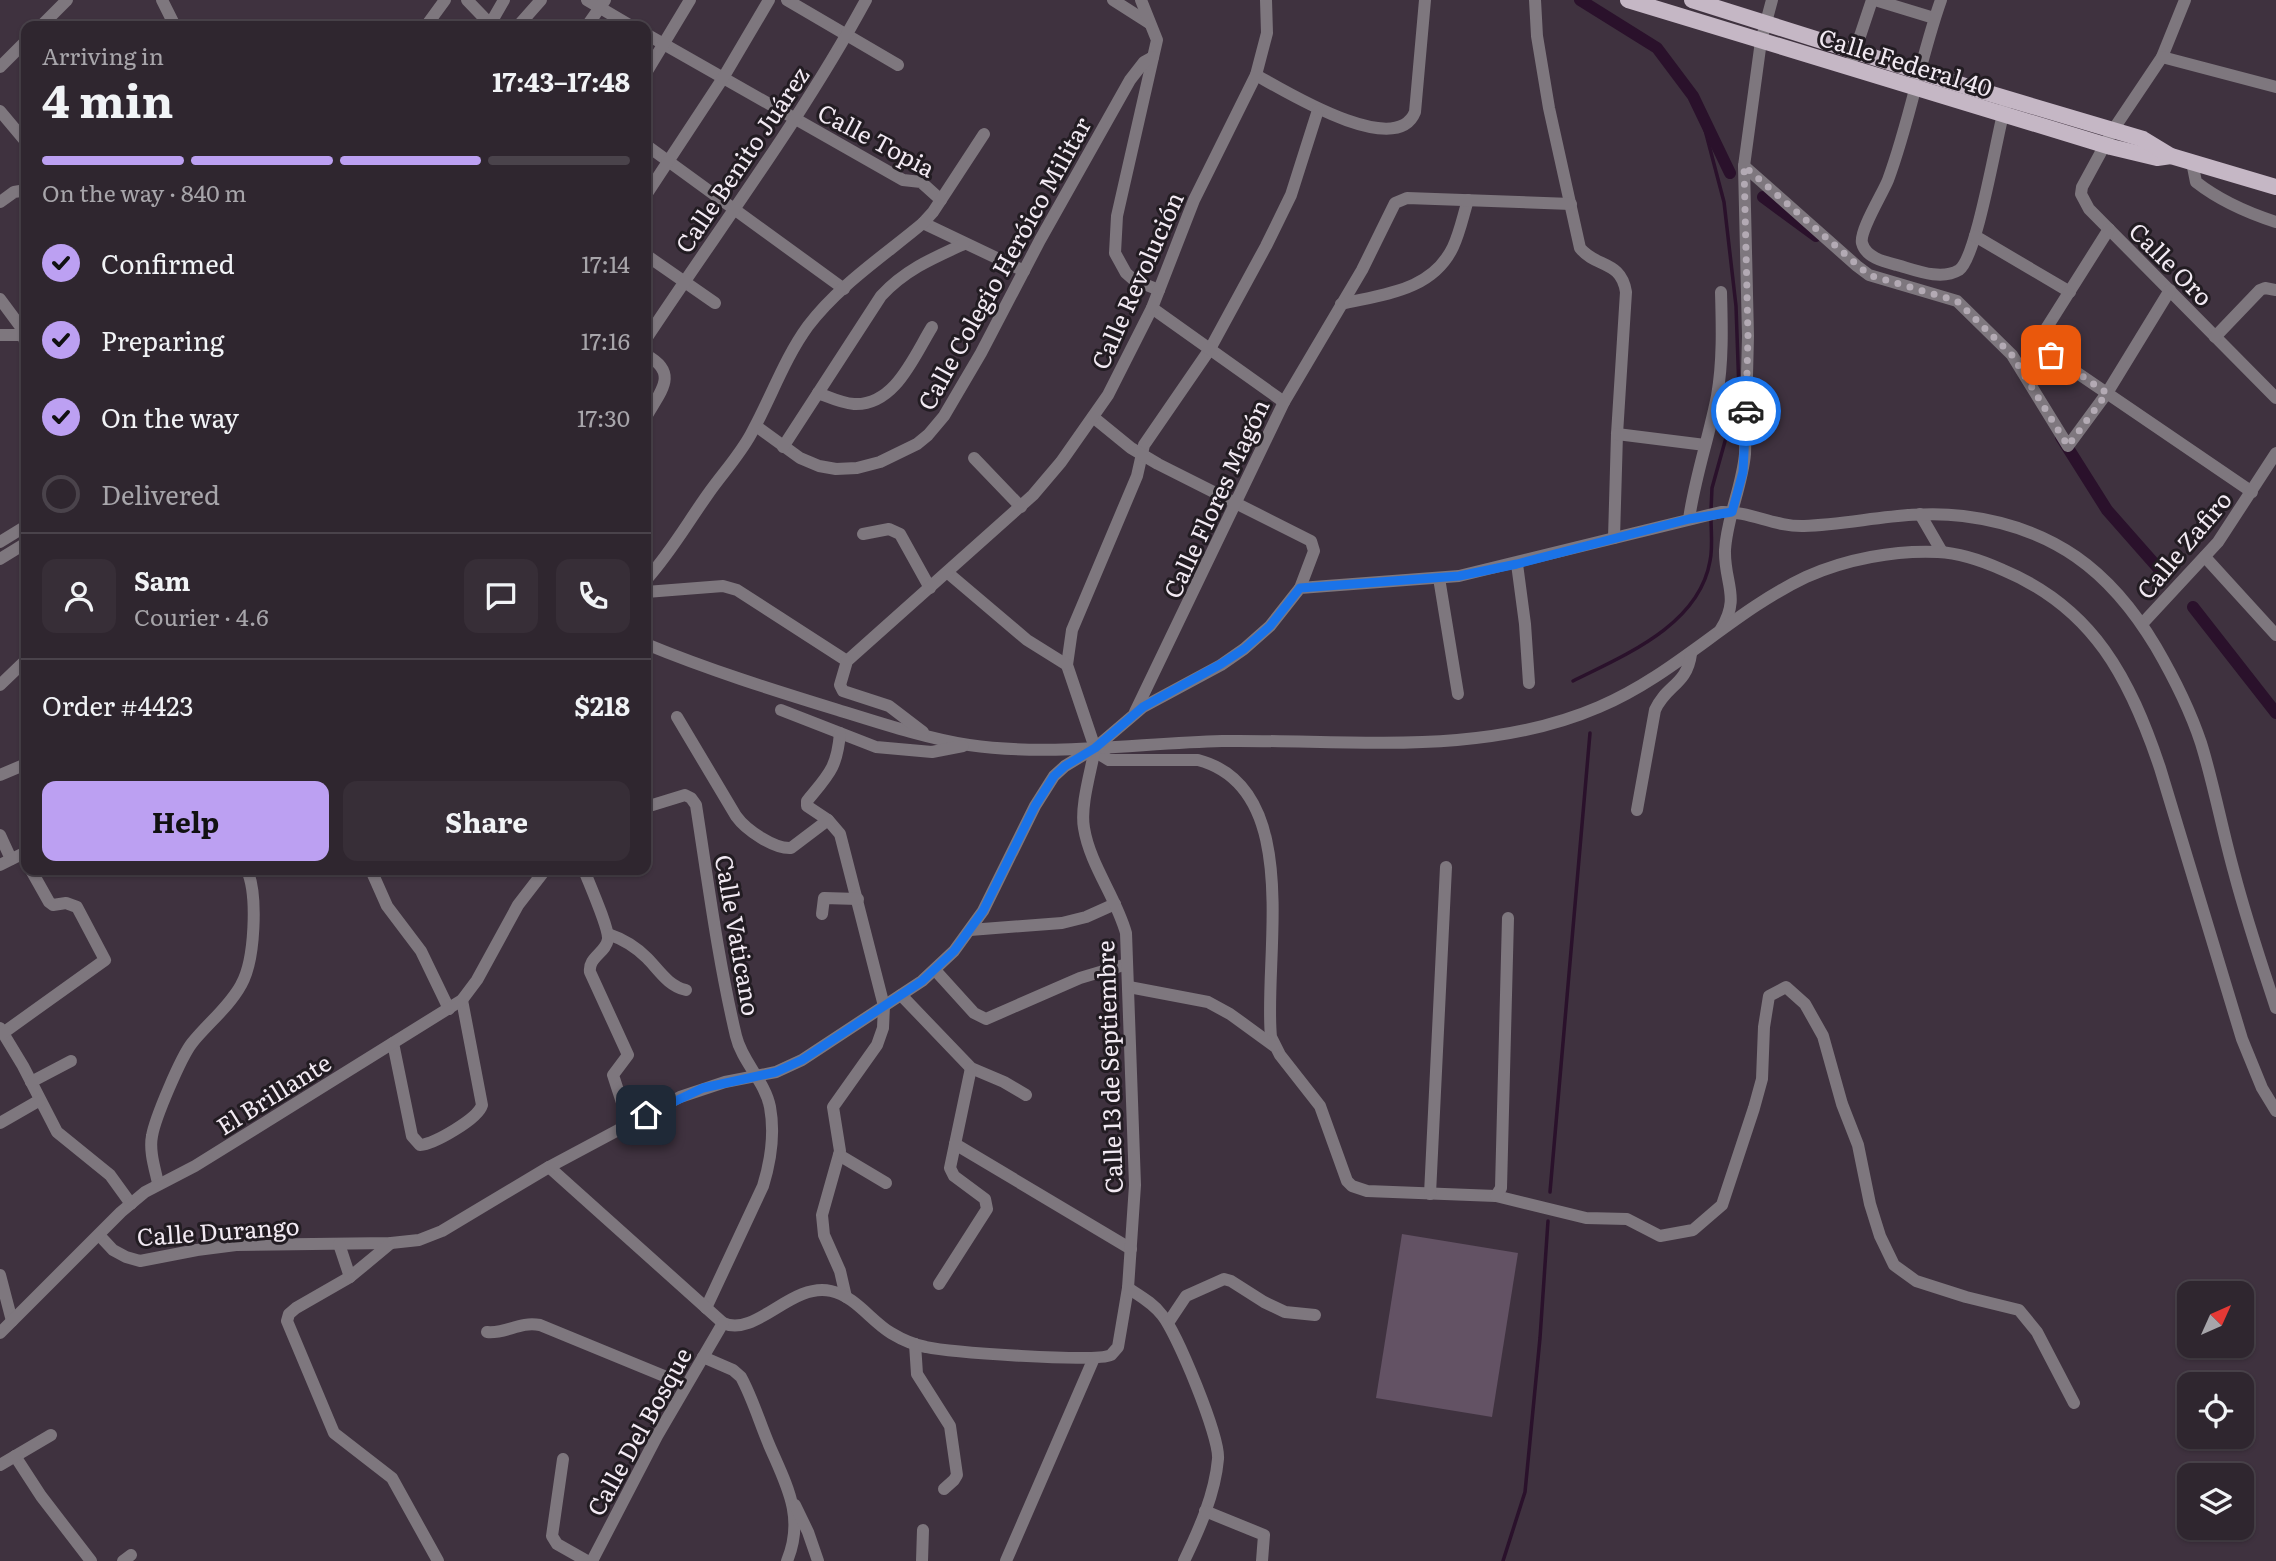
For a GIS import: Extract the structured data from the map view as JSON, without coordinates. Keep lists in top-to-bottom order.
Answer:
{
  "streets": {
    "main road": ["Calle Federal 40"],
    "street": [
      "Calle Topia",
      "Calle Benito Juárez",
      "Calle Colegio Heróico Militar",
      "Calle Oro",
      "Calle Revolución",
      "Calle Flores Magón",
      "Calle Zafiro",
      "Calle Vaticano",
      "Calle 13 de Septiembre",
      "El Brillante",
      "Calle Durango",
      "Calle Del Bosque"
    ]
  },
  "crossings": [
    ["Calle Federal 40", "Calle Oro"],
    ["Calle Topia", "Calle Benito Juárez"],
    ["Calle Flores Magón", "Calle Durango"],
    ["Calle Vaticano", "Calle Durango"],
    ["Calle 13 de Septiembre", "Calle Durango"],
    ["El Brillante", "Calle Durango"]
  ],
  "north": "top right",
  "page": {
    "heading": ["4 min", "Arriving in", "17:43–17:48"],
    "panel": [
      "Sam",
      "Courier · 4.6",
      "Order #4423",
      "$218"
    ],
    "bar": "On the way · 840 m",
    "list": [
      ["Confirmed", "17:14"],
      ["Preparing", "17:16"],
      ["On the way", "17:30"],
      "Delivered"
    ],
    "buttons": ["Help", "Share"]
  }
}
